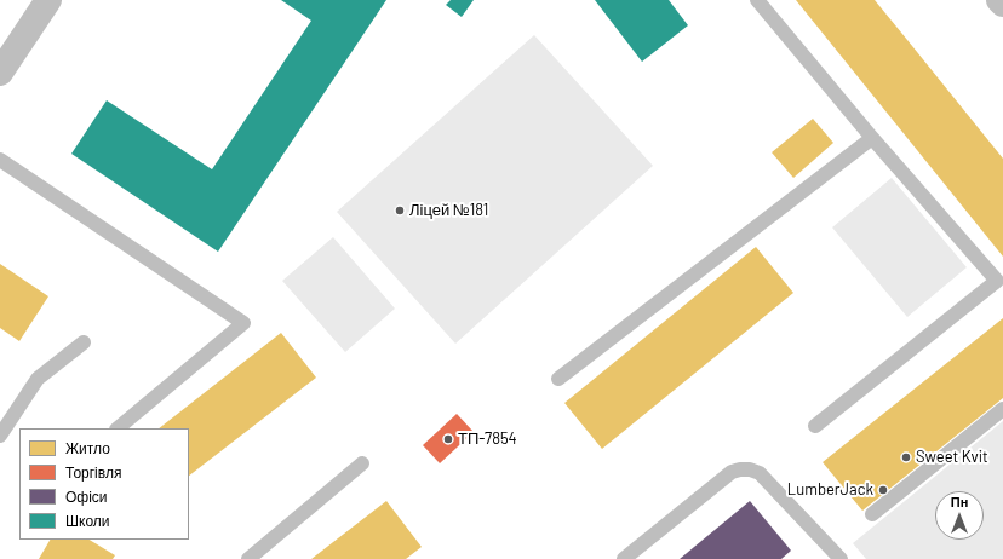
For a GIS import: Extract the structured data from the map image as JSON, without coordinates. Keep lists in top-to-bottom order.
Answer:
{
  "places": [
    "Ліцей №181",
    "ТП-7854",
    "Sweet Kvit",
    "LumberJack"
  ],
  "legend": [
    "Житло",
    "Торгівля",
    "Офіси",
    "Школи"
  ],
  "north": "top"
}
